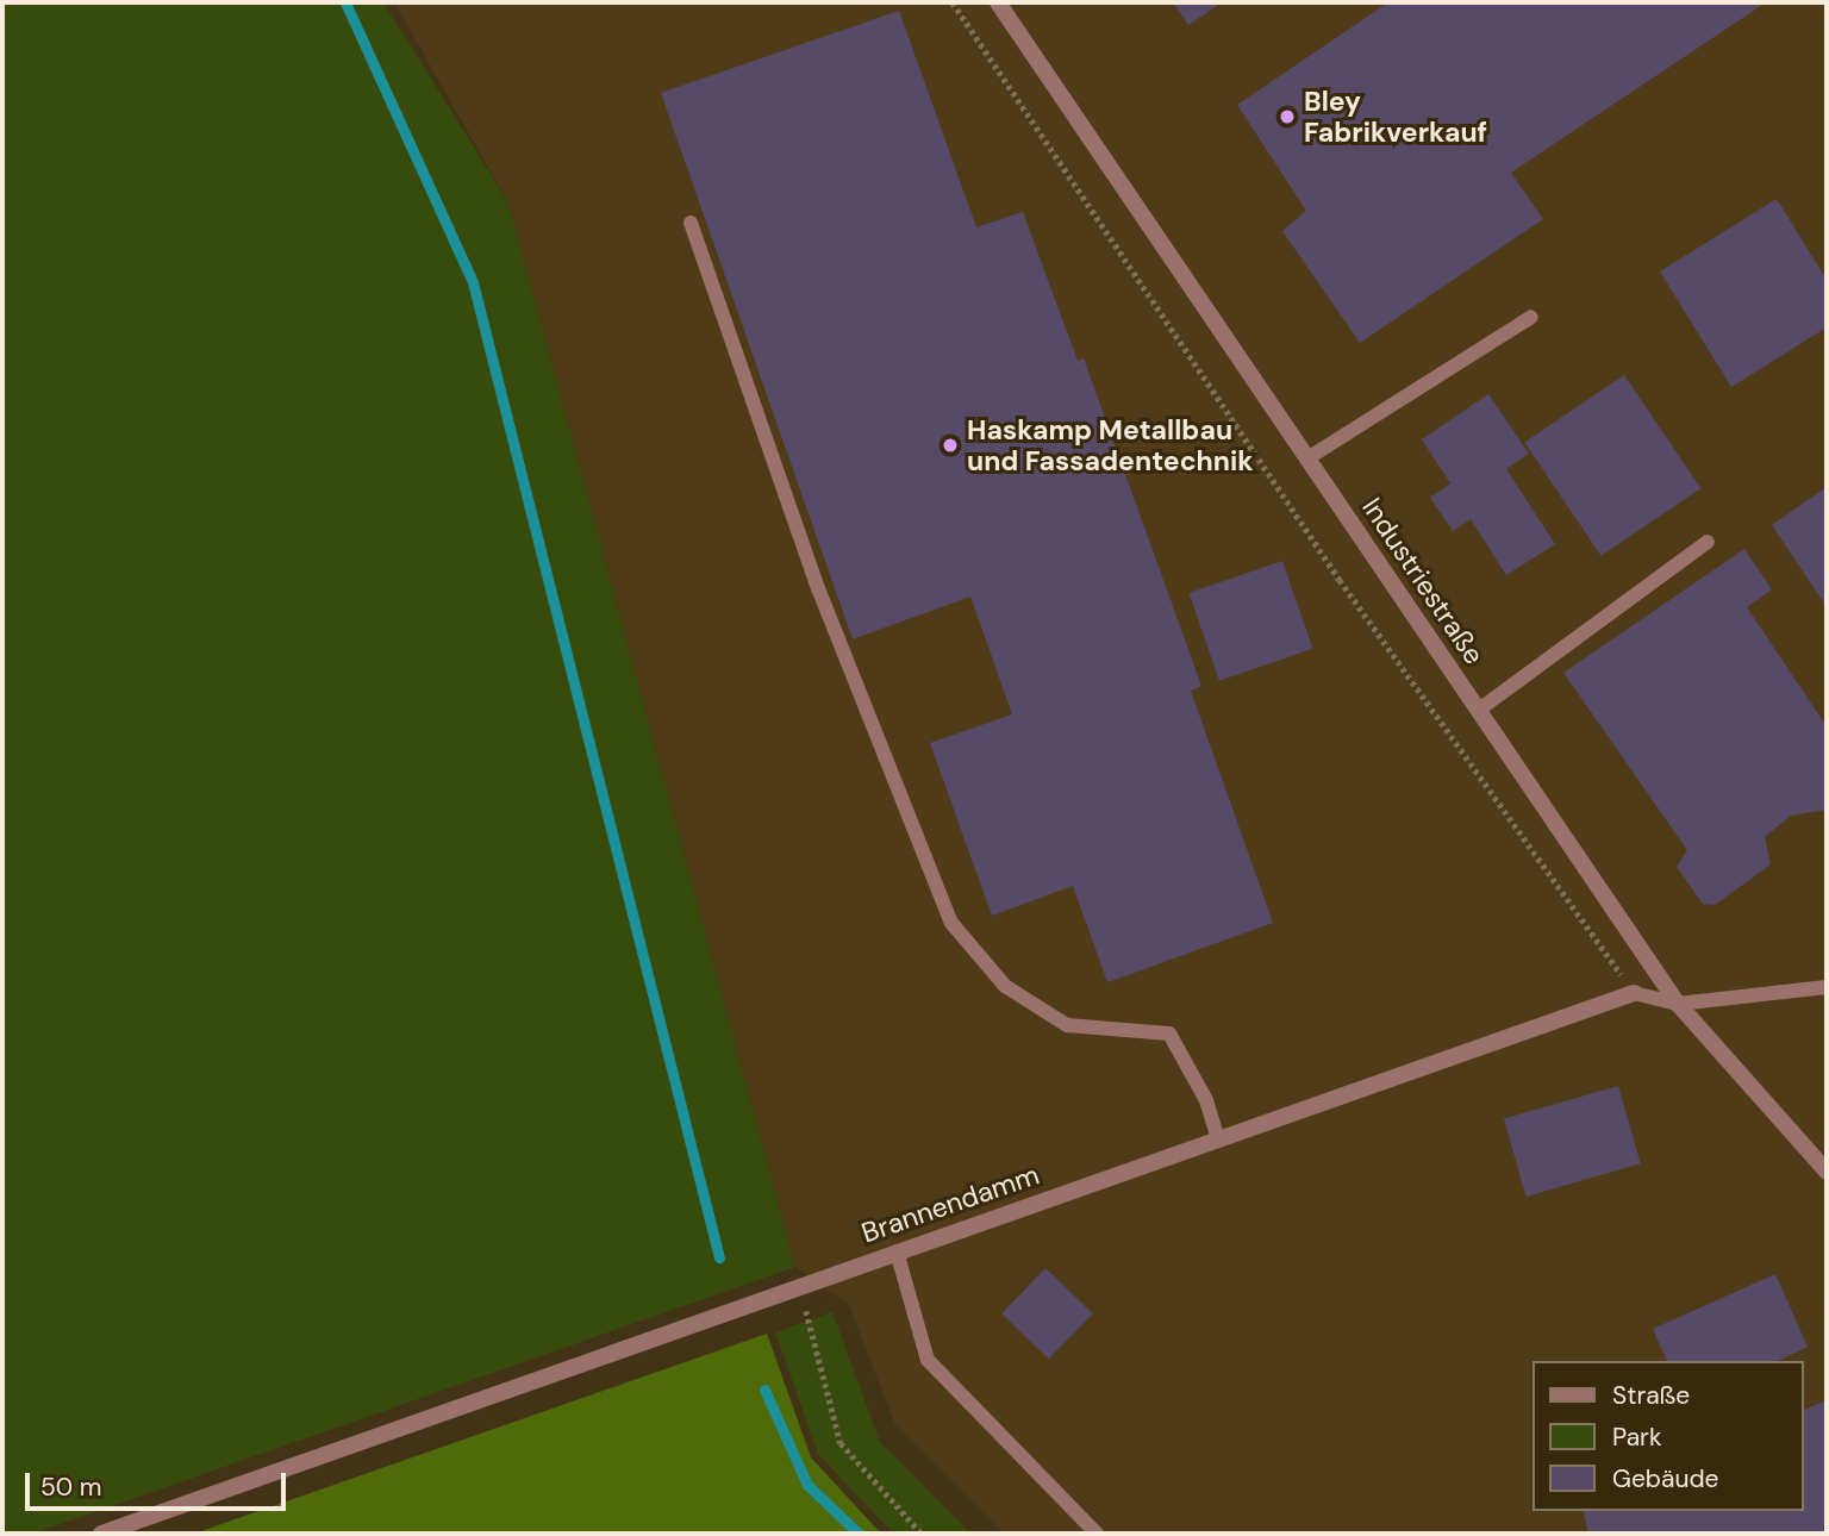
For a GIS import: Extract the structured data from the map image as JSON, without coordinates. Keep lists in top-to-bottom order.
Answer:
{
  "streets": {
    "street": ["Industriestraße", "Brannendamm"]
  },
  "places": ["Bley Fabrikverkauf", "Haskamp Metallbau und Fassadentechnik"],
  "legend": ["Straße", "Park", "Gebäude"],
  "scale_bar": "50 m"
}
